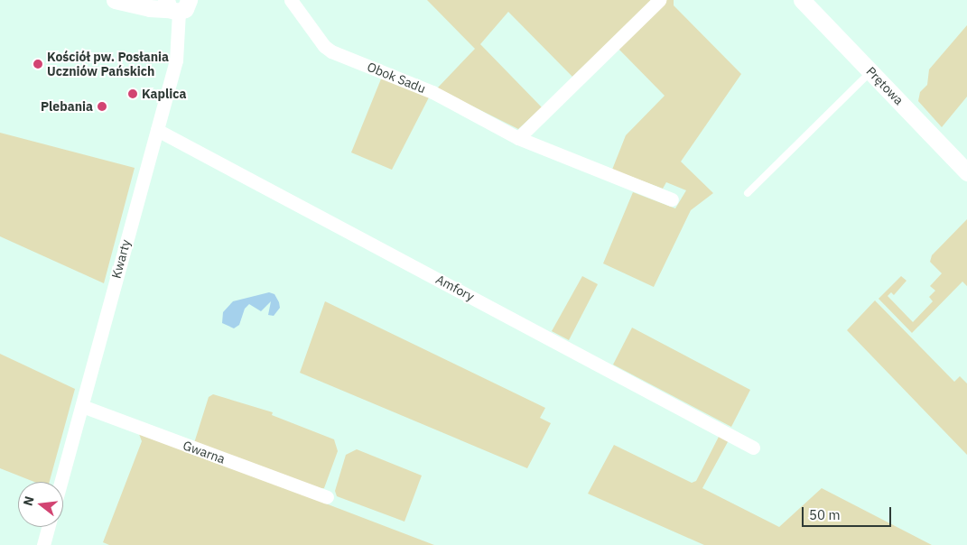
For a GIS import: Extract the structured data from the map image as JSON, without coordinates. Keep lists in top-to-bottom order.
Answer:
{
  "streets": {
    "street": [
      "Obok Sadu",
      "Prętowa",
      "Kwarty",
      "Amfory",
      "Gwarna"
    ]
  },
  "crossings": [
    ["Kwarty", "Amfory"],
    ["Kwarty", "Gwarna"]
  ],
  "places": ["Kościół pw. Posłania Uczniów Pańskich", "Kaplica", "Plebania"],
  "scale_bar": "50 m",
  "north": "left"
}
